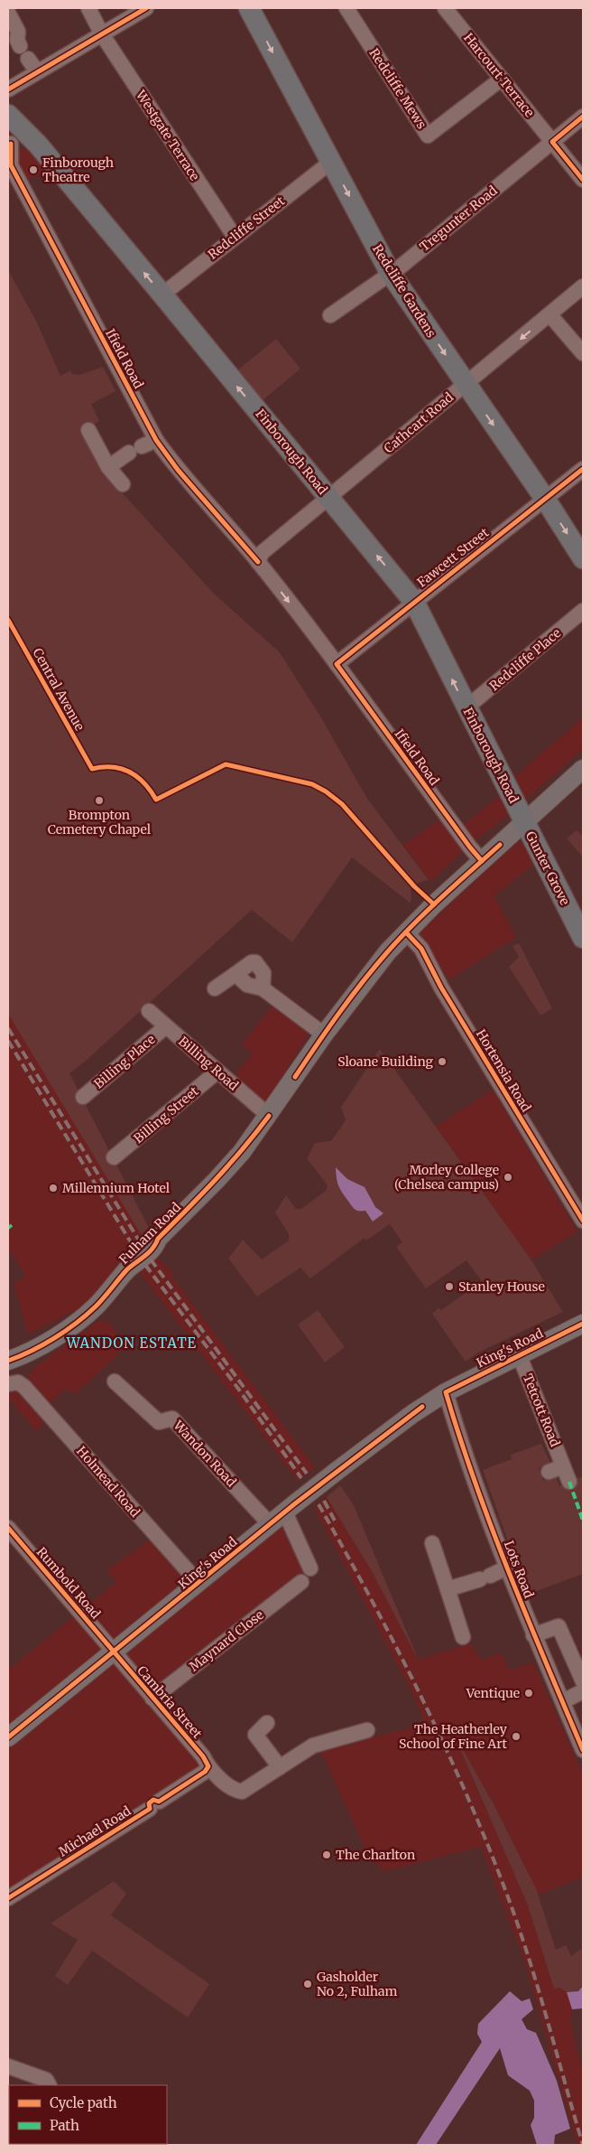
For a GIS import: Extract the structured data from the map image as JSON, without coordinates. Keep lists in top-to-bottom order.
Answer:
{
  "streets": {
    "highway": ["Redcliffe Gardens", "Finborough Road", "Gunter Grove"],
    "main road": ["Fulham Road", "King's Road"],
    "street": [
      "Harcourt Terrace",
      "Redcliffe Mews",
      "Westgate Terrace",
      "Tregunter Road",
      "Redcliffe Street",
      "Ifield Road",
      "Cathcart Road",
      "Fawcett Street",
      "Redcliffe Place",
      "Billing Place",
      "Billing Road",
      "Hortensia Road",
      "Billing Street",
      "Tetcott Road",
      "Wandon Road",
      "Holmead Road",
      "Lots Road",
      "Rumbold Road",
      "Maynard Close",
      "Cambria Street",
      "Michael Road"
    ],
    "cycle path": ["Central Avenue"]
  },
  "crossings": [
    ["Harcourt Terrace", "Redcliffe Mews"],
    ["Harcourt Terrace", "Tregunter Road"],
    ["Westgate Terrace", "Redcliffe Street"],
    ["Tregunter Road", "Redcliffe Gardens"],
    ["Redcliffe Street", "Redcliffe Gardens"],
    ["Redcliffe Street", "Finborough Road"],
    ["Redcliffe Gardens", "Cathcart Road"],
    ["Redcliffe Gardens", "Fawcett Street"],
    ["Ifield Road", "Cathcart Road"],
    ["Ifield Road", "Finborough Road"],
    ["Ifield Road", "Fawcett Street"],
    ["Ifield Road", "Fulham Road"],
    ["Cathcart Road", "Finborough Road"],
    ["Finborough Road", "Fawcett Street"],
    ["Finborough Road", "Redcliffe Place"],
    ["Finborough Road", "Gunter Grove"],
    ["Finborough Road", "Fulham Road"],
    ["Gunter Grove", "Fulham Road"],
    ["Billing Place", "Billing Road"],
    ["Billing Road", "Billing Street"],
    ["Billing Road", "Fulham Road"],
    ["Hortensia Road", "Fulham Road"],
    ["King's Road", "Tetcott Road"],
    ["King's Road", "Wandon Road"],
    ["King's Road", "Holmead Road"],
    ["King's Road", "Lots Road"],
    ["King's Road", "Rumbold Road"],
    ["King's Road", "Cambria Street"],
    ["Rumbold Road", "Cambria Street"],
    ["Maynard Close", "Cambria Street"],
    ["Cambria Street", "Michael Road"]
  ],
  "one_way": ["Redcliffe Gardens", "Finborough Road"],
  "districts": ["WANDON ESTATE"],
  "places": [
    "Finborough Theatre",
    "Brompton Cemetery Chapel",
    "Sloane Building",
    "Morley College (Chelsea campus)",
    "Millennium Hotel",
    "Stanley House",
    "Ventique",
    "The Heatherley School of Fine Art",
    "The Charlton",
    "Gasholder No 2, Fulham"
  ],
  "legend": ["Cycle path", "Path"]
}
